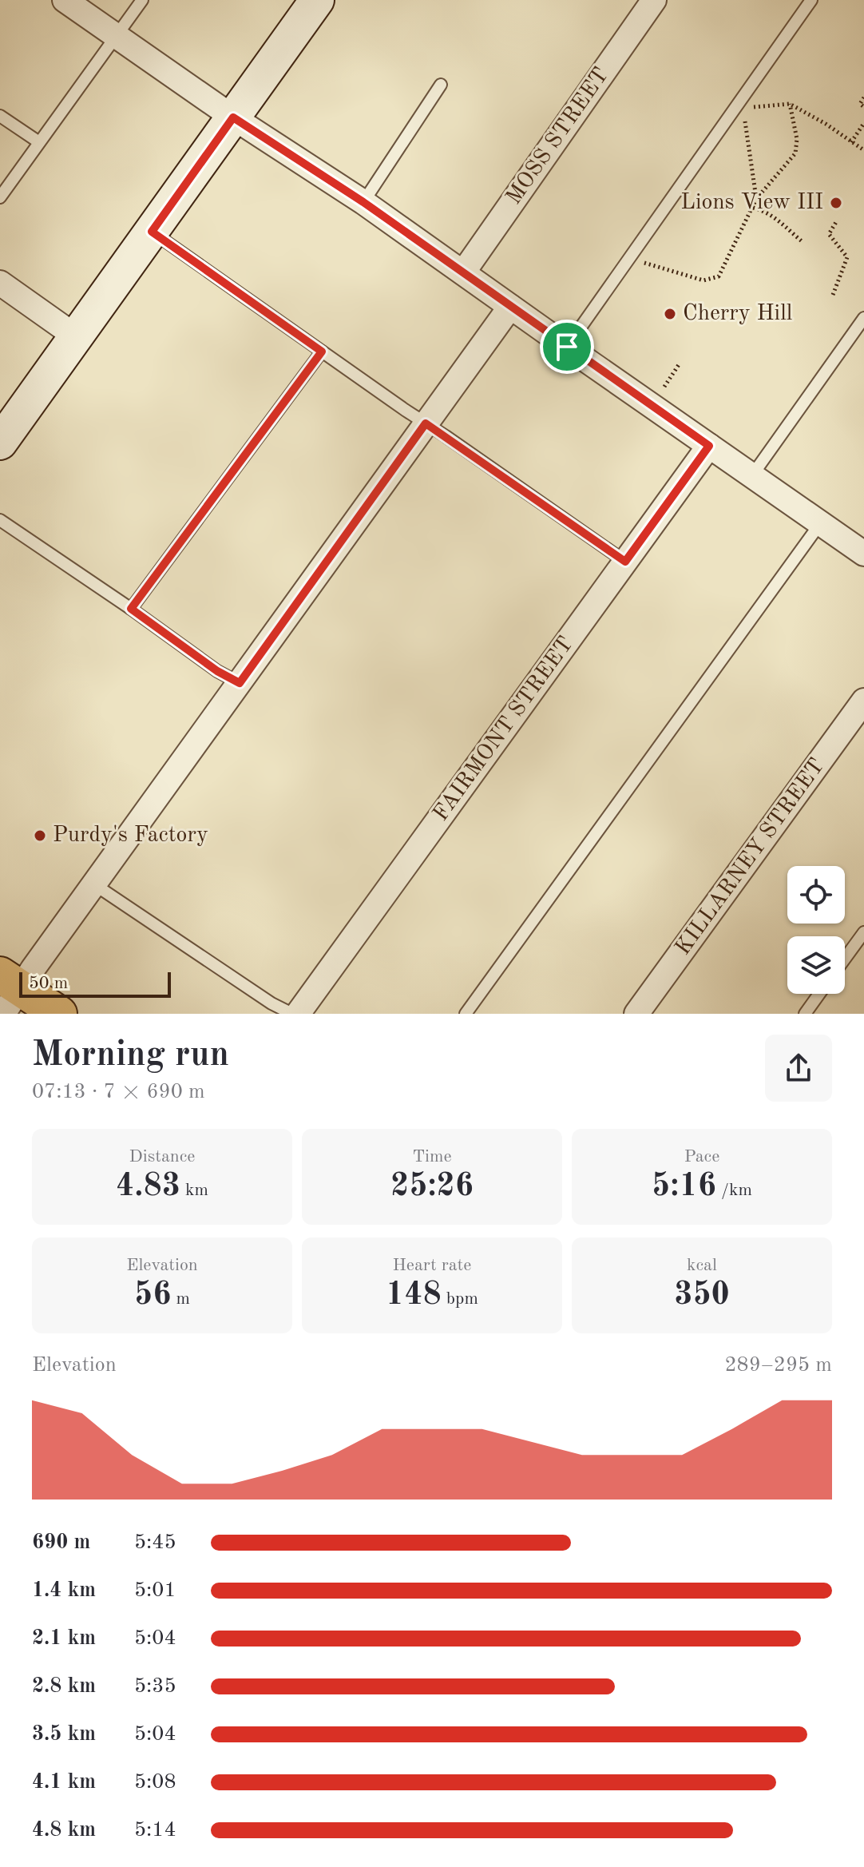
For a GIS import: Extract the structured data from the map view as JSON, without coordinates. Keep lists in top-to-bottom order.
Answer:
{
  "streets": {
    "street": ["MOSS STREET", "FAIRMONT STREET", "KILLARNEY STREET"]
  },
  "places": ["Lions View III", "Cherry Hill", "Purdy's Factory"],
  "scale_bar": "50 m",
  "page": {
    "scale": "50 m",
    "heading": ["Morning run", "07:13 · 7 × 690 m"],
    "stats": [
      ["Distance", "4.83 km"],
      ["Time", "25:26"],
      ["Pace", "5:16 /km"],
      ["Elevation", "56 m"],
      ["Heart rate", "148 bpm"],
      ["kcal", "350"]
    ],
    "chart": ["Elevation", "289–295 m"],
    "list": [
      {
        "name": "690 m",
        "note": "5:45"
      },
      {
        "name": "1.4 km",
        "note": "5:01"
      },
      {
        "name": "2.1 km",
        "note": "5:04"
      },
      {
        "name": "2.8 km",
        "note": "5:35"
      },
      {
        "name": "3.5 km",
        "note": "5:04"
      },
      {
        "name": "4.1 km",
        "note": "5:08"
      },
      {
        "name": "4.8 km",
        "note": "5:14"
      }
    ]
  }
}
